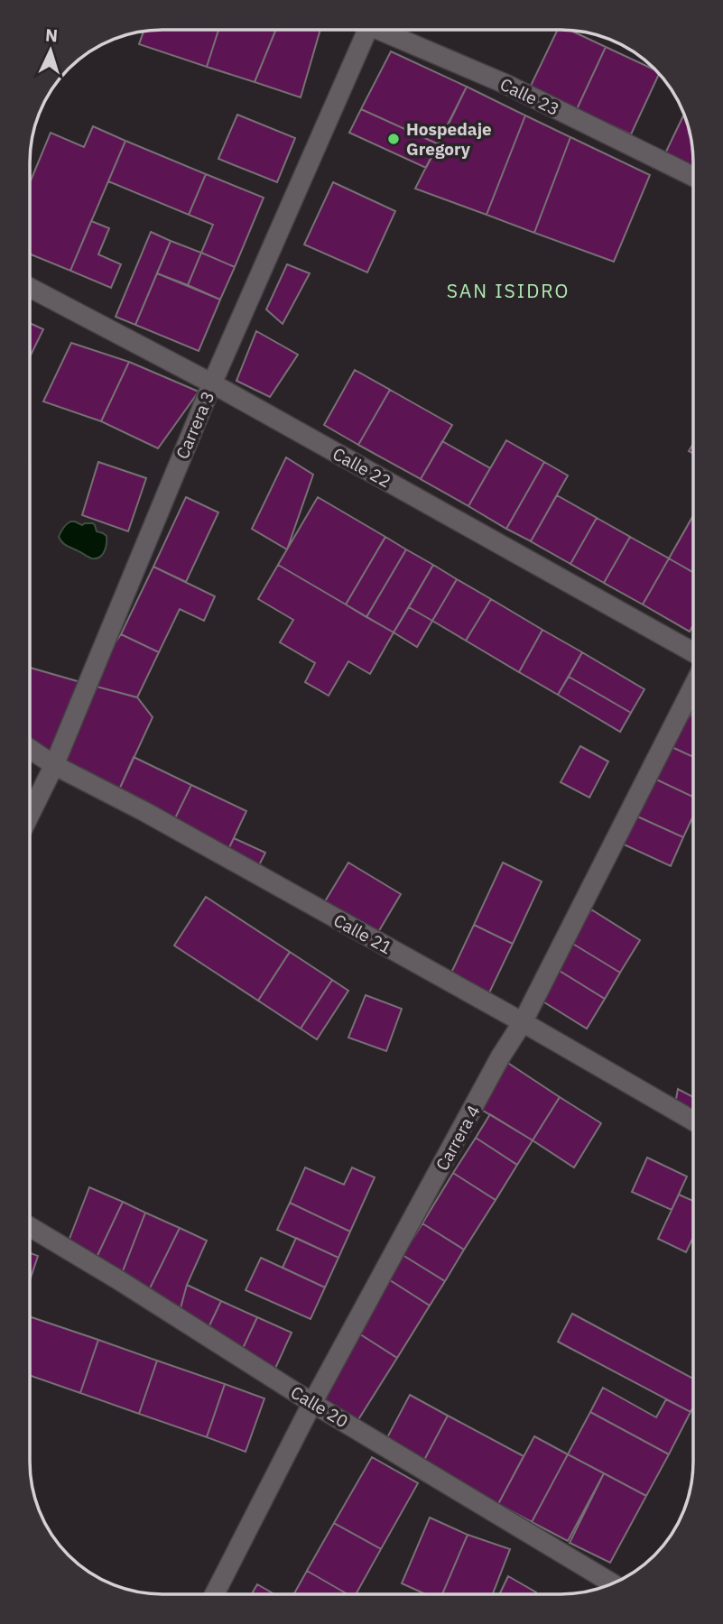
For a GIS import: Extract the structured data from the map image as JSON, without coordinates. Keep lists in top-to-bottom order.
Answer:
{
  "streets": {
    "street": [
      "Calle 23",
      "Carrera 3",
      "Calle 22",
      "Calle 21",
      "Carrera 4",
      "Calle 20"
    ]
  },
  "crossings": [
    ["Carrera 3", "Calle 22"],
    ["Carrera 3", "Calle 21"],
    ["Calle 21", "Carrera 4"],
    ["Carrera 4", "Calle 20"]
  ],
  "districts": ["SAN ISIDRO"],
  "places": ["Hospedaje Gregory"],
  "north": "top"
}
